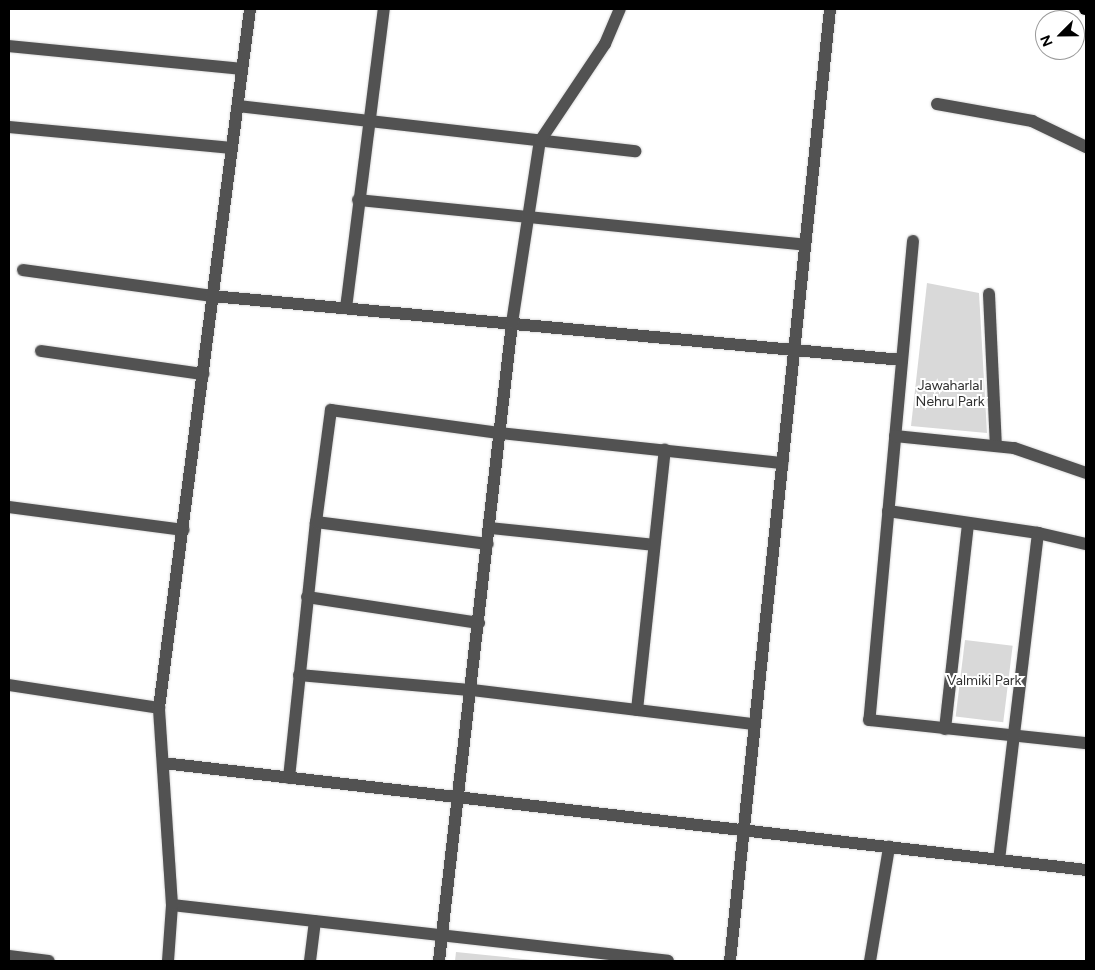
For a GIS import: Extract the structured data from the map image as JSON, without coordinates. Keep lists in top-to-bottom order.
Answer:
{
  "parks": ["Jawaharlal Nehru Park", "Valmiki Park"],
  "north": "bottom left"
}
